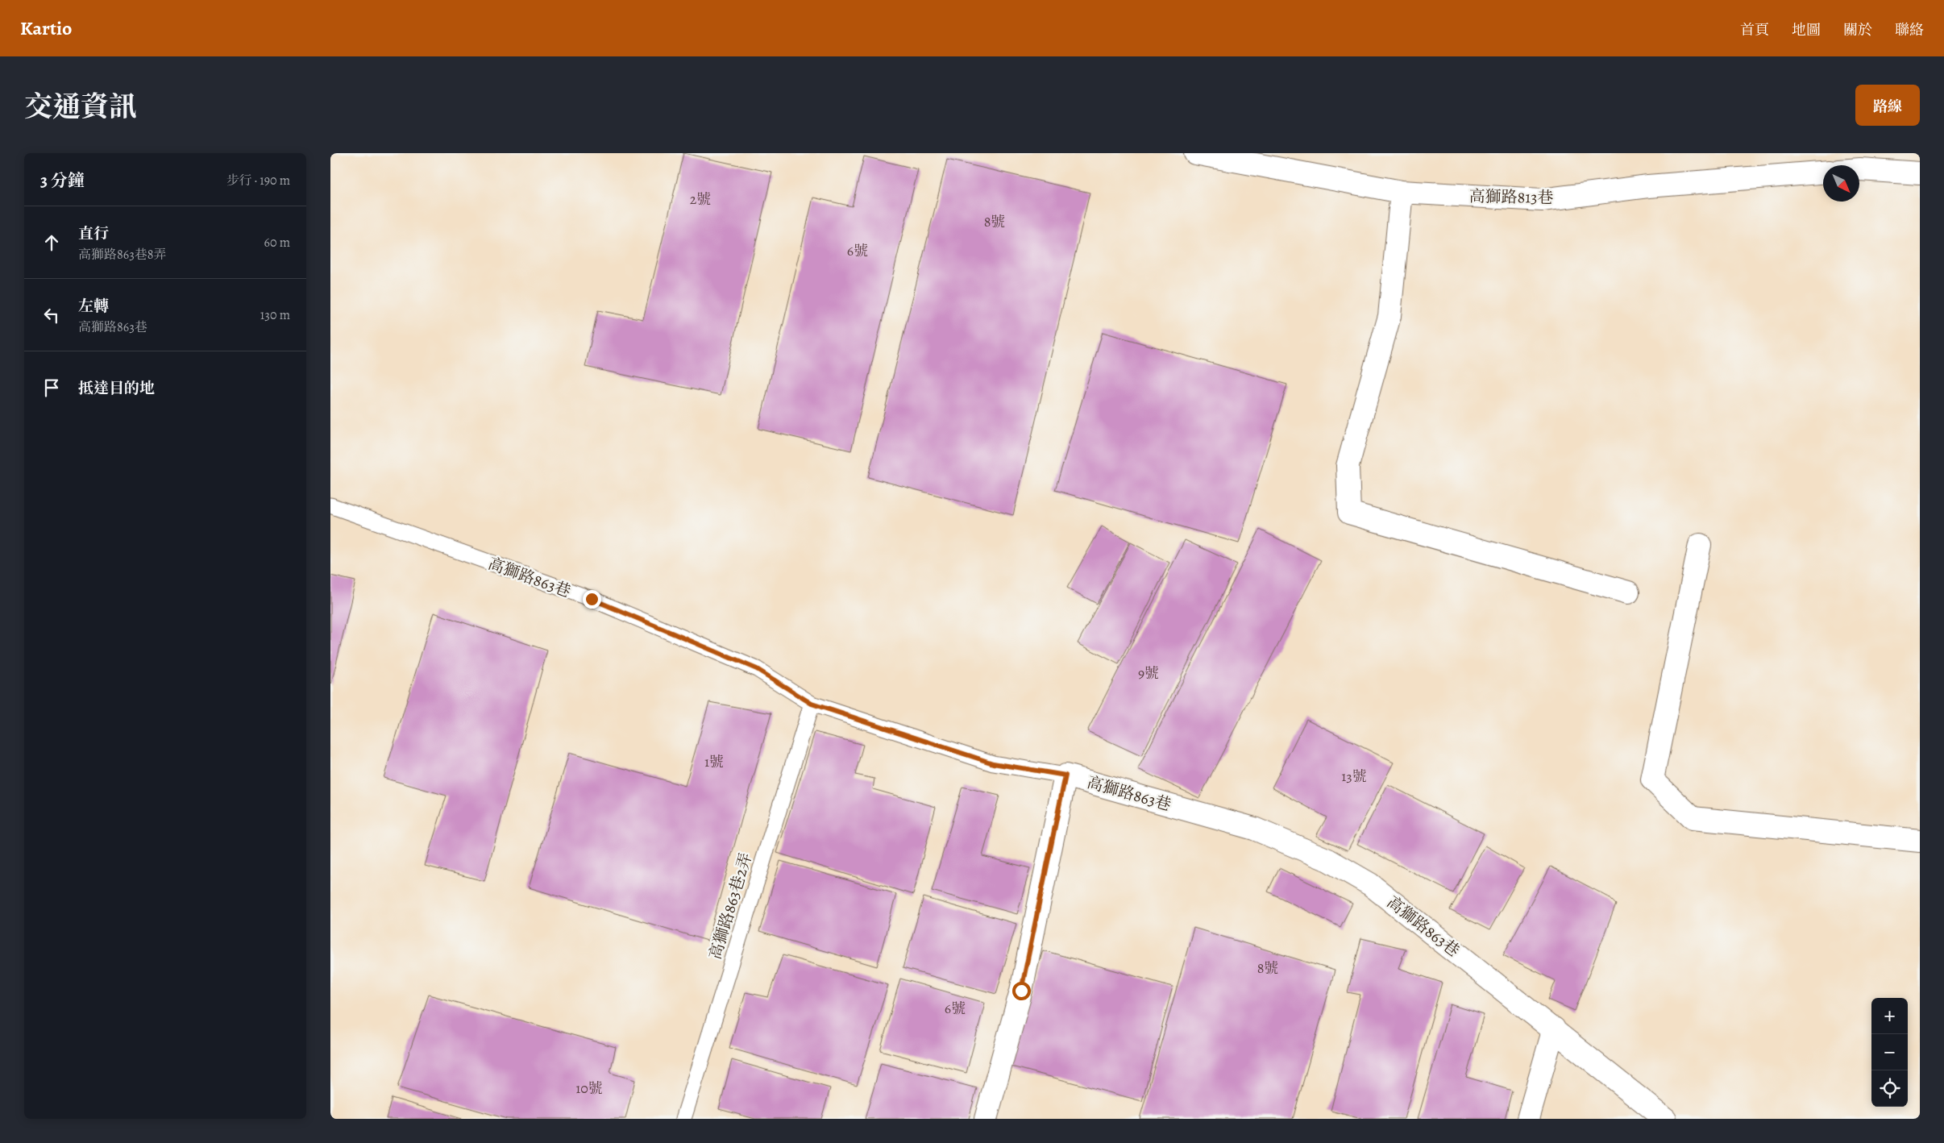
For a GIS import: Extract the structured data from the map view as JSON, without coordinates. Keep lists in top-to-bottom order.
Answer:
{
  "streets": {
    "street": ["高獅路813巷", "高獅路863巷"],
    "lane": ["高獅路863巷2弄"]
  },
  "crossings": [
    ["高獅路863巷", "高獅路863巷2弄"]
  ],
  "house_numbers": [
    "2號",
    "8號",
    "6號",
    "9號",
    "1號",
    "13號",
    "8號",
    "6號",
    "10號"
  ],
  "north": "bottom right",
  "page": {
    "header": "Kartio",
    "nav": [
      "首頁",
      "地圖",
      "關於",
      "聯絡"
    ],
    "title": "交通資訊",
    "buttons": "路線",
    "heading": ["3 分鐘", "步行 · 190 m"],
    "list": [
      ["直行", "高獅路863巷8弄", "60 m"],
      ["左轉", "高獅路863巷", "130 m"],
      "抵達目的地"
    ],
    "map_buttons": ["+", "−"]
  }
}
